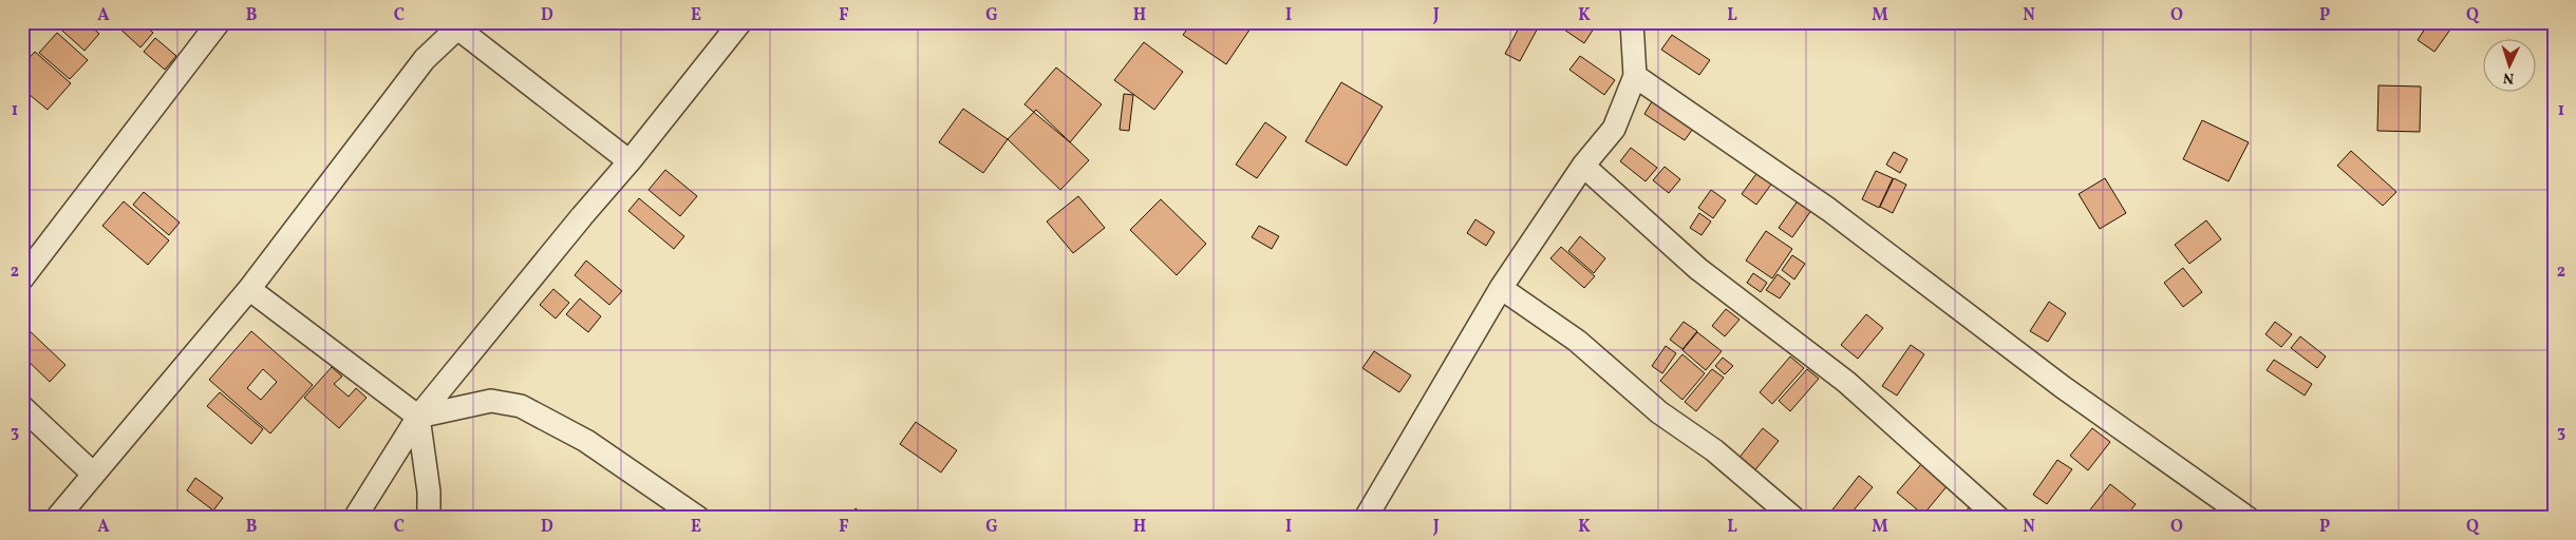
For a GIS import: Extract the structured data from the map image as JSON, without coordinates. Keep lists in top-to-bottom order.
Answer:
{
  "north": "bottom",
  "grid": {
    "columns": [
      "A",
      "B",
      "C",
      "D",
      "E",
      "F",
      "G",
      "H",
      "I",
      "J",
      "K",
      "L",
      "M",
      "N",
      "O",
      "P",
      "Q"
    ],
    "rows": ["1", "2", "3"]
  }
}
